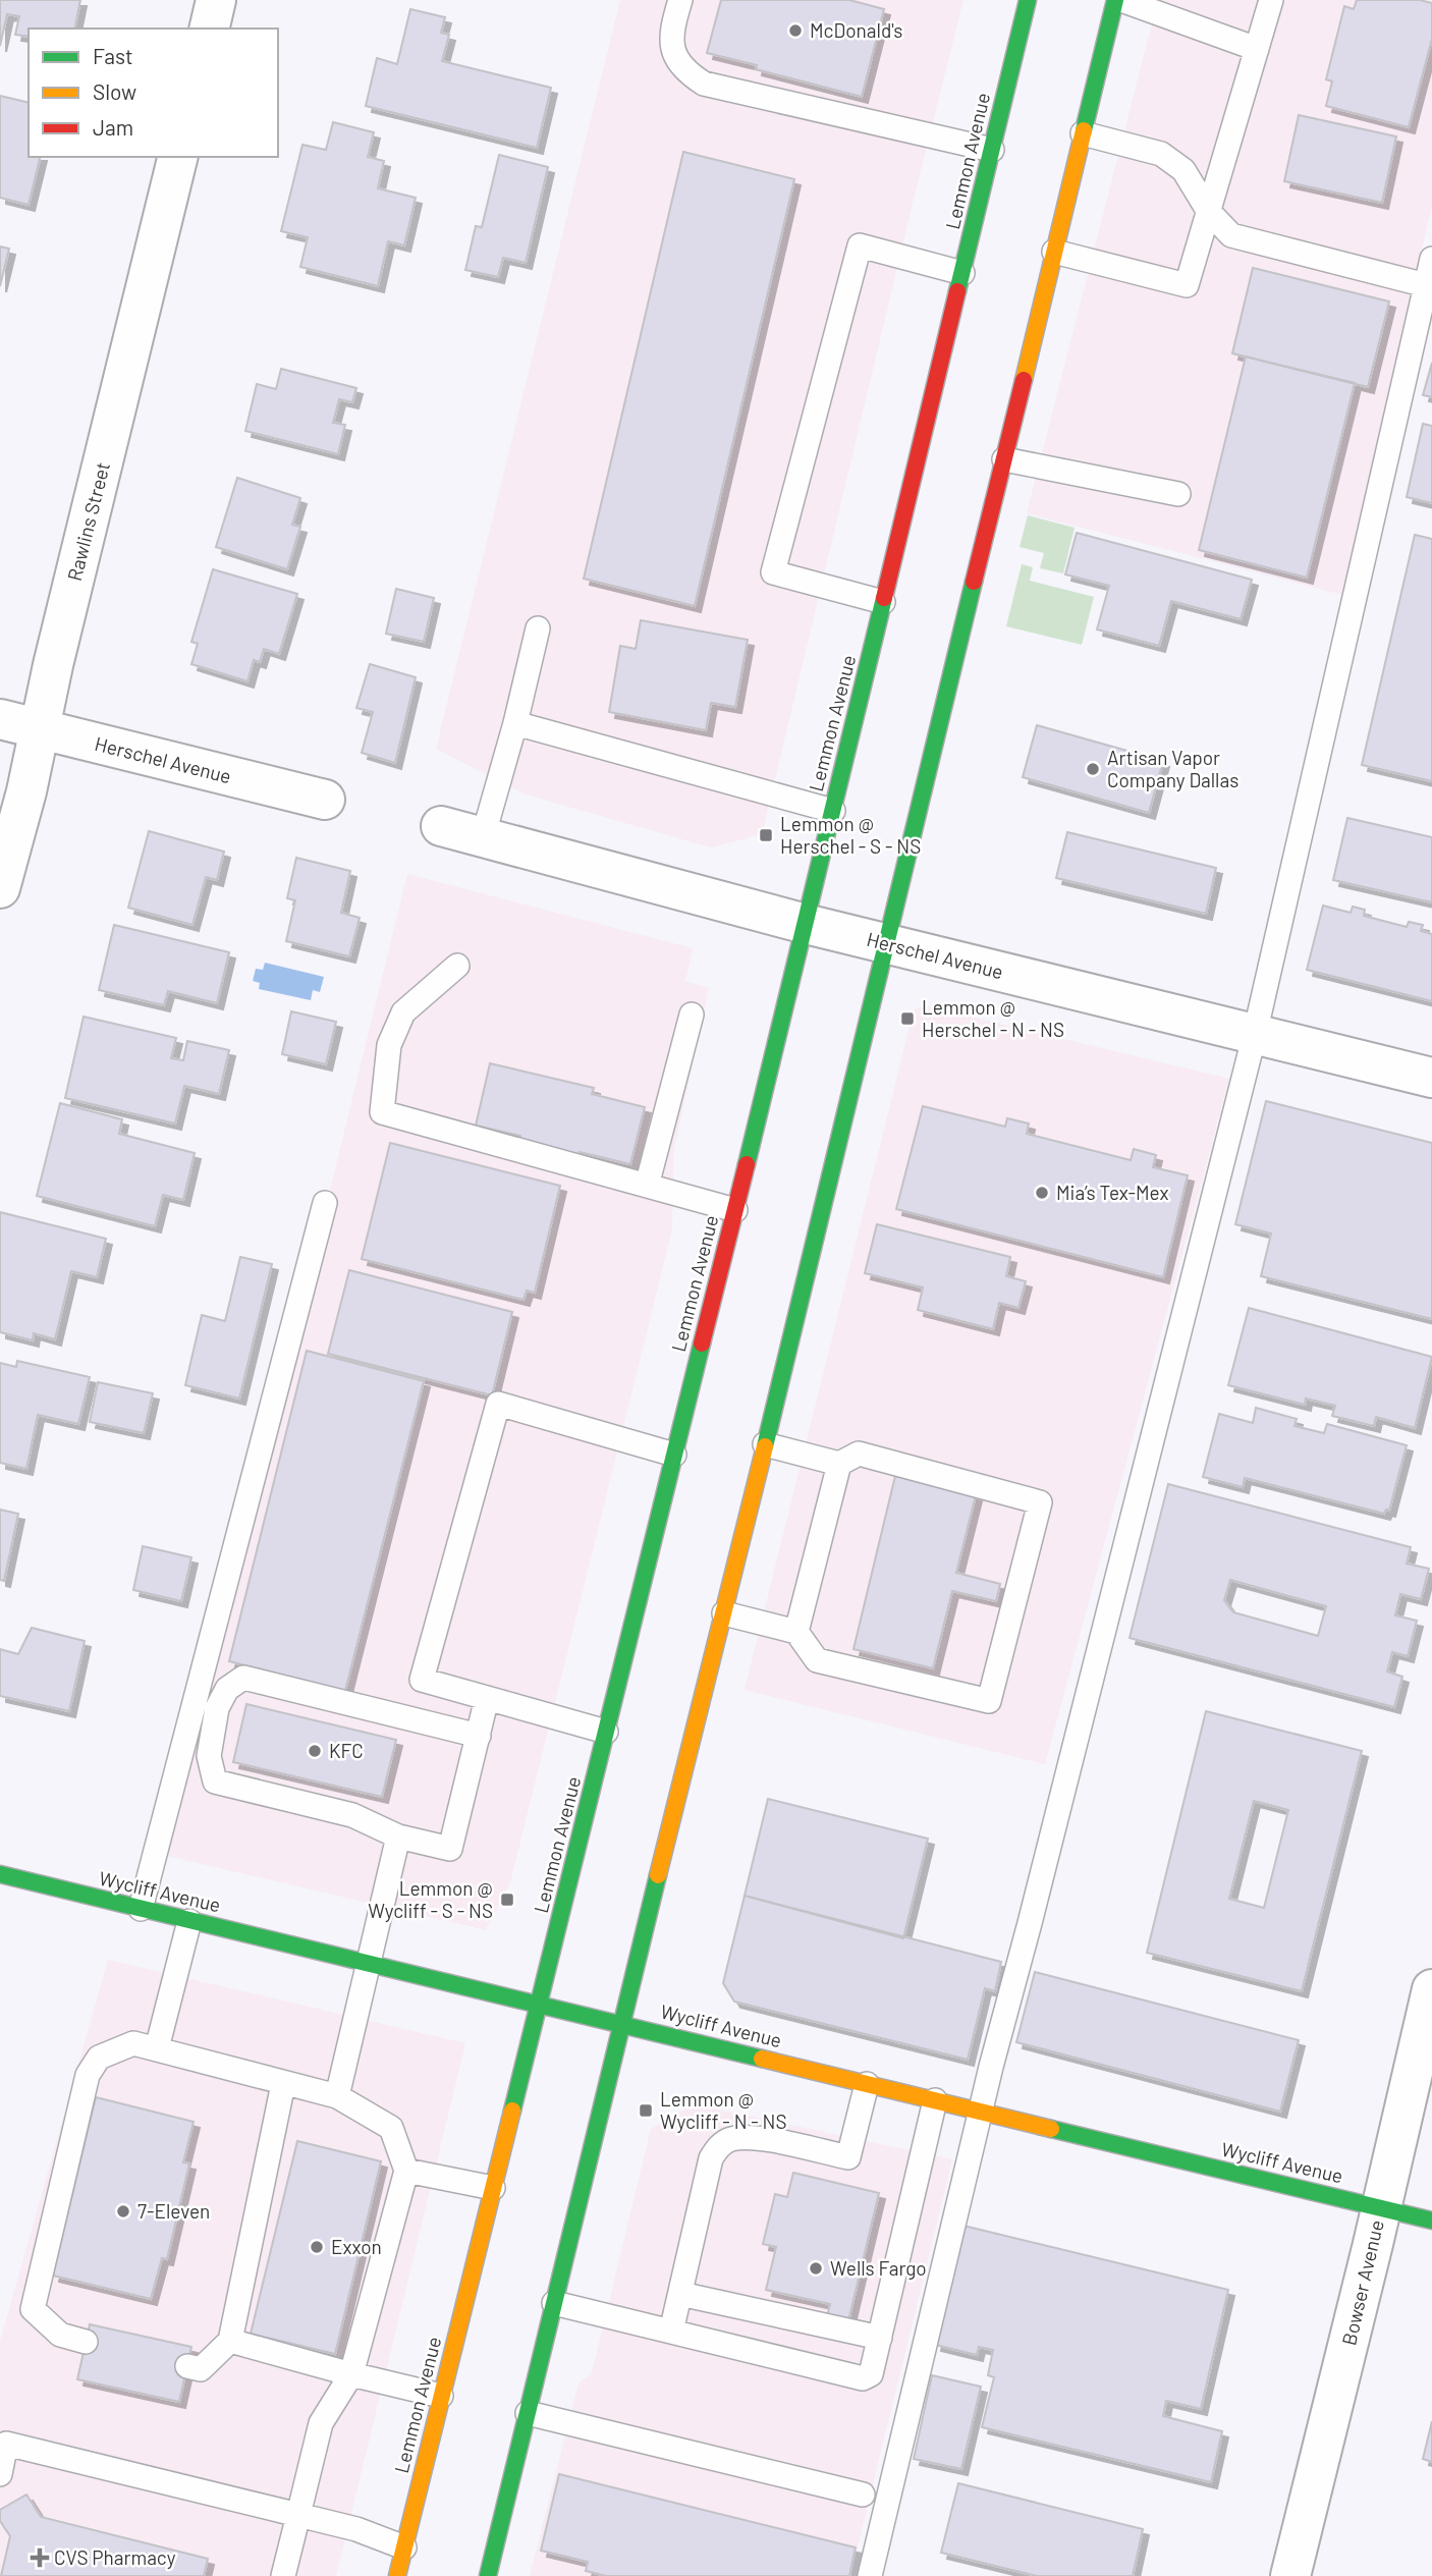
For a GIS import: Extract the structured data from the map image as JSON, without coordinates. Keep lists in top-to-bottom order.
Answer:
{
  "streets": {
    "main road": ["Lemmon Avenue", "Wycliff Avenue"],
    "street": ["Rawlins Street", "Herschel Avenue", "Bowser Avenue"]
  },
  "crossings": [
    ["Lemmon Avenue", "Herschel Avenue"],
    ["Lemmon Avenue", "Wycliff Avenue"],
    ["Rawlins Street", "Herschel Avenue"],
    ["Wycliff Avenue", "Bowser Avenue"]
  ],
  "places": {
    "other": [
      "McDonald's",
      "Artisan Vapor Company Dallas",
      "Mia’s Tex-Mex",
      "KFC",
      "7-Eleven",
      "Exxon",
      "Wells Fargo"
    ],
    "transit": [
      "Lemmon @ Herschel - S - NS",
      "Lemmon @ Herschel - N - NS",
      "Lemmon @ Wycliff - S - NS",
      "Lemmon @ Wycliff - N - NS"
    ],
    "health": ["CVS Pharmacy"]
  },
  "legend": ["Fast", "Slow", "Jam"]
}
